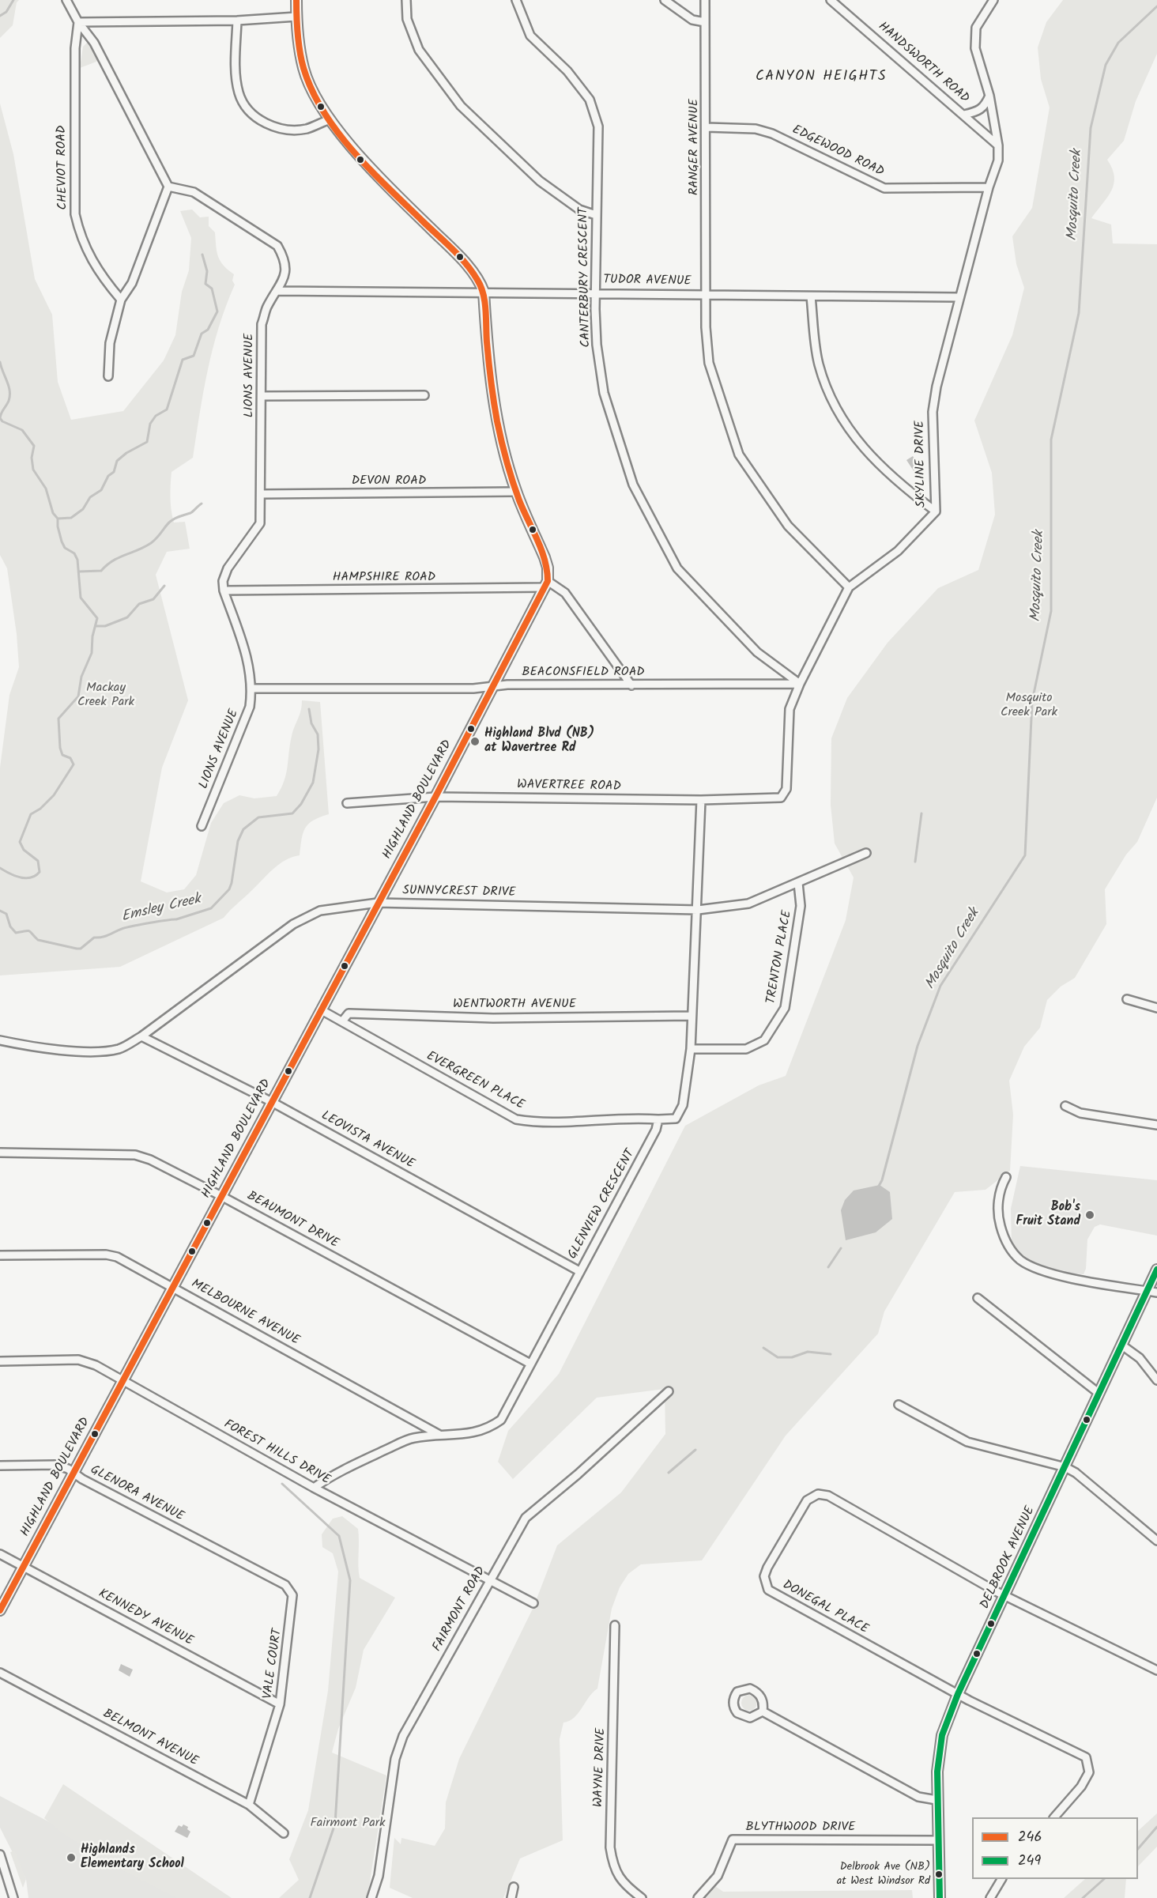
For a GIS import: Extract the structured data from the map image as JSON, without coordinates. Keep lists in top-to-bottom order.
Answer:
{
  "streets": {
    "street": [
      "HANDSWORTH ROAD",
      "RANGER AVENUE",
      "EDGEWOOD ROAD",
      "CHEVIOT ROAD",
      "CANTERBURY CRESCENT",
      "TUDOR AVENUE",
      "LIONS AVENUE",
      "SKYLINE DRIVE",
      "DEVON ROAD",
      "HAMPSHIRE ROAD",
      "BEACONSFIELD ROAD",
      "WAVERTREE ROAD",
      "HIGHLAND BOULEVARD",
      "SUNNYCREST DRIVE",
      "TRENTON PLACE",
      "WENTWORTH AVENUE",
      "EVERGREEN PLACE",
      "LEOVISTA AVENUE",
      "GLENVIEW CRESCENT",
      "BEAUMONT DRIVE",
      "MELBOURNE AVENUE",
      "FOREST HILLS DRIVE",
      "GLENORA AVENUE",
      "DELBROOK AVENUE",
      "DONEGAL PLACE",
      "FAIRMONT ROAD",
      "KENNEDY AVENUE",
      "VALE COURT",
      "BELMONT AVENUE",
      "WAYNE DRIVE",
      "BLYTHWOOD DRIVE"
    ]
  },
  "crossings": [
    ["HANDSWORTH ROAD", "SKYLINE DRIVE"],
    ["RANGER AVENUE", "EDGEWOOD ROAD"],
    ["RANGER AVENUE", "TUDOR AVENUE"],
    ["RANGER AVENUE", "SKYLINE DRIVE"],
    ["EDGEWOOD ROAD", "SKYLINE DRIVE"],
    ["CANTERBURY CRESCENT", "TUDOR AVENUE"],
    ["CANTERBURY CRESCENT", "SKYLINE DRIVE"],
    ["CANTERBURY CRESCENT", "BEACONSFIELD ROAD"],
    ["TUDOR AVENUE", "LIONS AVENUE"],
    ["TUDOR AVENUE", "SKYLINE DRIVE"],
    ["LIONS AVENUE", "DEVON ROAD"],
    ["LIONS AVENUE", "HAMPSHIRE ROAD"],
    ["LIONS AVENUE", "BEACONSFIELD ROAD"],
    ["SKYLINE DRIVE", "BEACONSFIELD ROAD"],
    ["SKYLINE DRIVE", "WAVERTREE ROAD"],
    ["HAMPSHIRE ROAD", "HIGHLAND BOULEVARD"],
    ["BEACONSFIELD ROAD", "HIGHLAND BOULEVARD"],
    ["WAVERTREE ROAD", "HIGHLAND BOULEVARD"],
    ["HIGHLAND BOULEVARD", "SUNNYCREST DRIVE"],
    ["HIGHLAND BOULEVARD", "EVERGREEN PLACE"],
    ["HIGHLAND BOULEVARD", "LEOVISTA AVENUE"],
    ["HIGHLAND BOULEVARD", "BEAUMONT DRIVE"],
    ["HIGHLAND BOULEVARD", "MELBOURNE AVENUE"],
    ["HIGHLAND BOULEVARD", "FOREST HILLS DRIVE"],
    ["HIGHLAND BOULEVARD", "GLENORA AVENUE"],
    ["HIGHLAND BOULEVARD", "KENNEDY AVENUE"],
    ["SUNNYCREST DRIVE", "TRENTON PLACE"],
    ["SUNNYCREST DRIVE", "LEOVISTA AVENUE"],
    ["WENTWORTH AVENUE", "EVERGREEN PLACE"],
    ["EVERGREEN PLACE", "GLENVIEW CRESCENT"],
    ["LEOVISTA AVENUE", "GLENVIEW CRESCENT"],
    ["GLENVIEW CRESCENT", "BEAUMONT DRIVE"],
    ["GLENVIEW CRESCENT", "MELBOURNE AVENUE"],
    ["GLENVIEW CRESCENT", "FOREST HILLS DRIVE"],
    ["FOREST HILLS DRIVE", "FAIRMONT ROAD"],
    ["GLENORA AVENUE", "VALE COURT"],
    ["DELBROOK AVENUE", "DONEGAL PLACE"],
    ["DELBROOK AVENUE", "BLYTHWOOD DRIVE"],
    ["KENNEDY AVENUE", "VALE COURT"],
    ["VALE COURT", "BELMONT AVENUE"]
  ],
  "districts": ["CANYON HEIGHTS"],
  "water": ["Mosquito Creek", "Emsley Creek"],
  "parks": ["Mackay Creek Park", "Mosquito Creek Park", "Fairmont Park"],
  "places": [
    "Highland Blvd (NB) at Wavertree Rd",
    "Bob's Fruit Stand",
    "Highlands Elementary School",
    "Delbrook Ave (NB) at West Windsor Rd"
  ],
  "lines": ["transit line 246", "transit line 249"],
  "legend": ["246", "249"]
}
